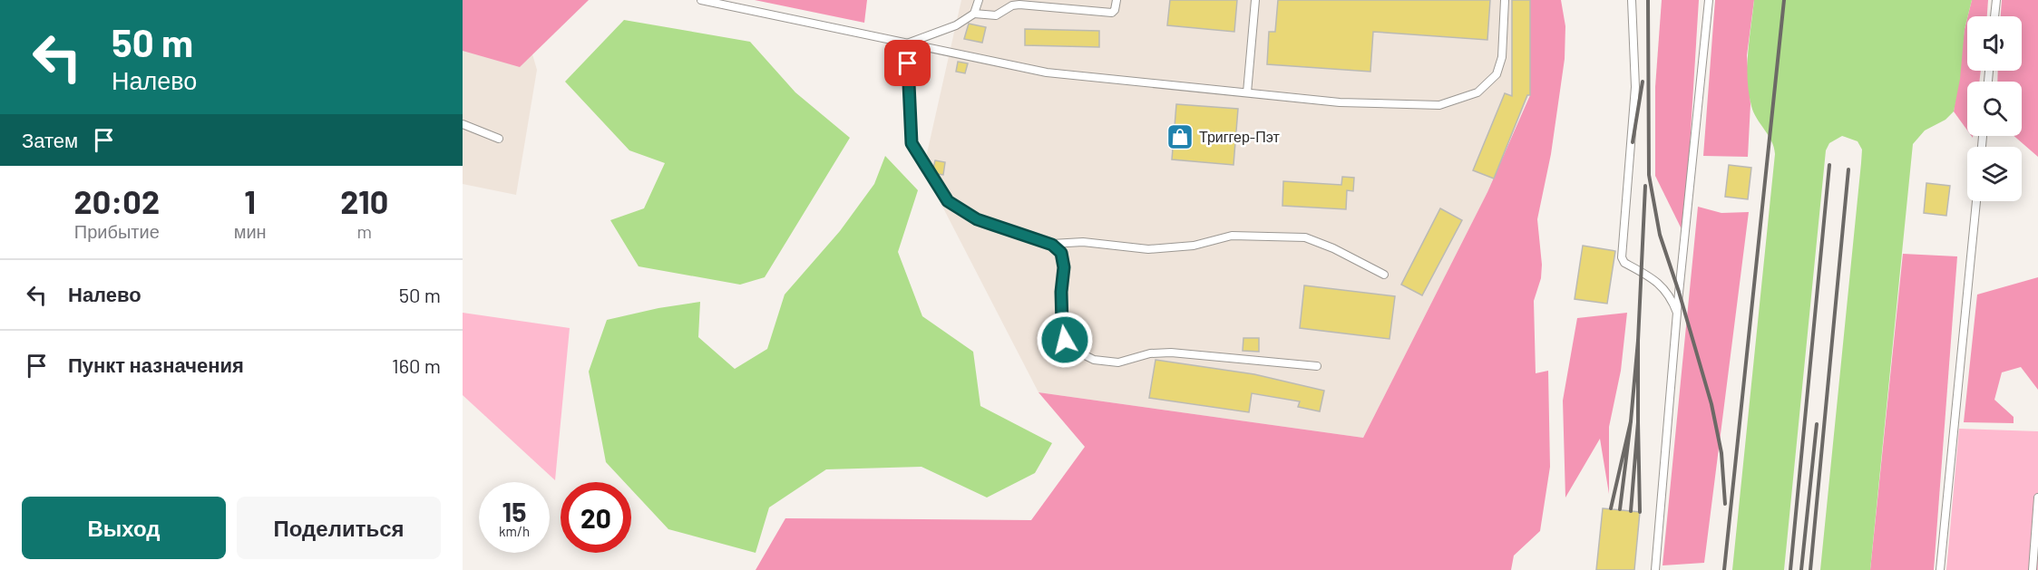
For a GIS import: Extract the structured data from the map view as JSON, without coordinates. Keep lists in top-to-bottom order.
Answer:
{
  "places": {
    "shop": ["Триггер-Пэт"]
  },
  "page": {
    "turn": ["50 m", "Налево"],
    "then": "Затем",
    "eta": [
      "20:02",
      "Прибытие",
      "1",
      "мин",
      "210",
      "m"
    ],
    "list": [
      {
        "name": "Налево",
        "value": "50 m"
      },
      {
        "name": "Пункт назначения",
        "value": "160 m"
      }
    ],
    "speed": "15 km/h",
    "limit": "20",
    "buttons": ["Выход", "Поделиться"]
  }
}
